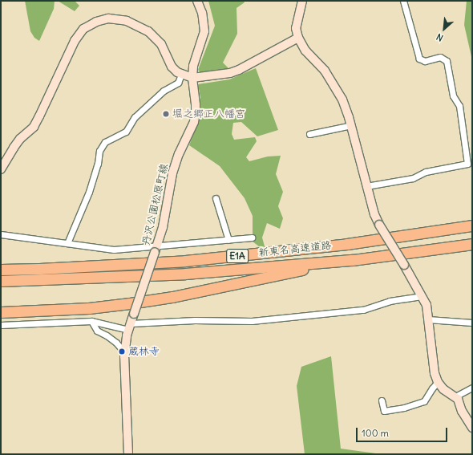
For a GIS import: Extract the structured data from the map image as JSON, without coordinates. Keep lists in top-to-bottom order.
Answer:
{
  "streets": {
    "highway": ["新東名高速道路", "E1A"],
    "street": ["丹沢公園松原町線"]
  },
  "places": ["堀之郷正八幡宮", "蔵林寺"],
  "scale_bar": "100 m",
  "north": "bottom left"
}
